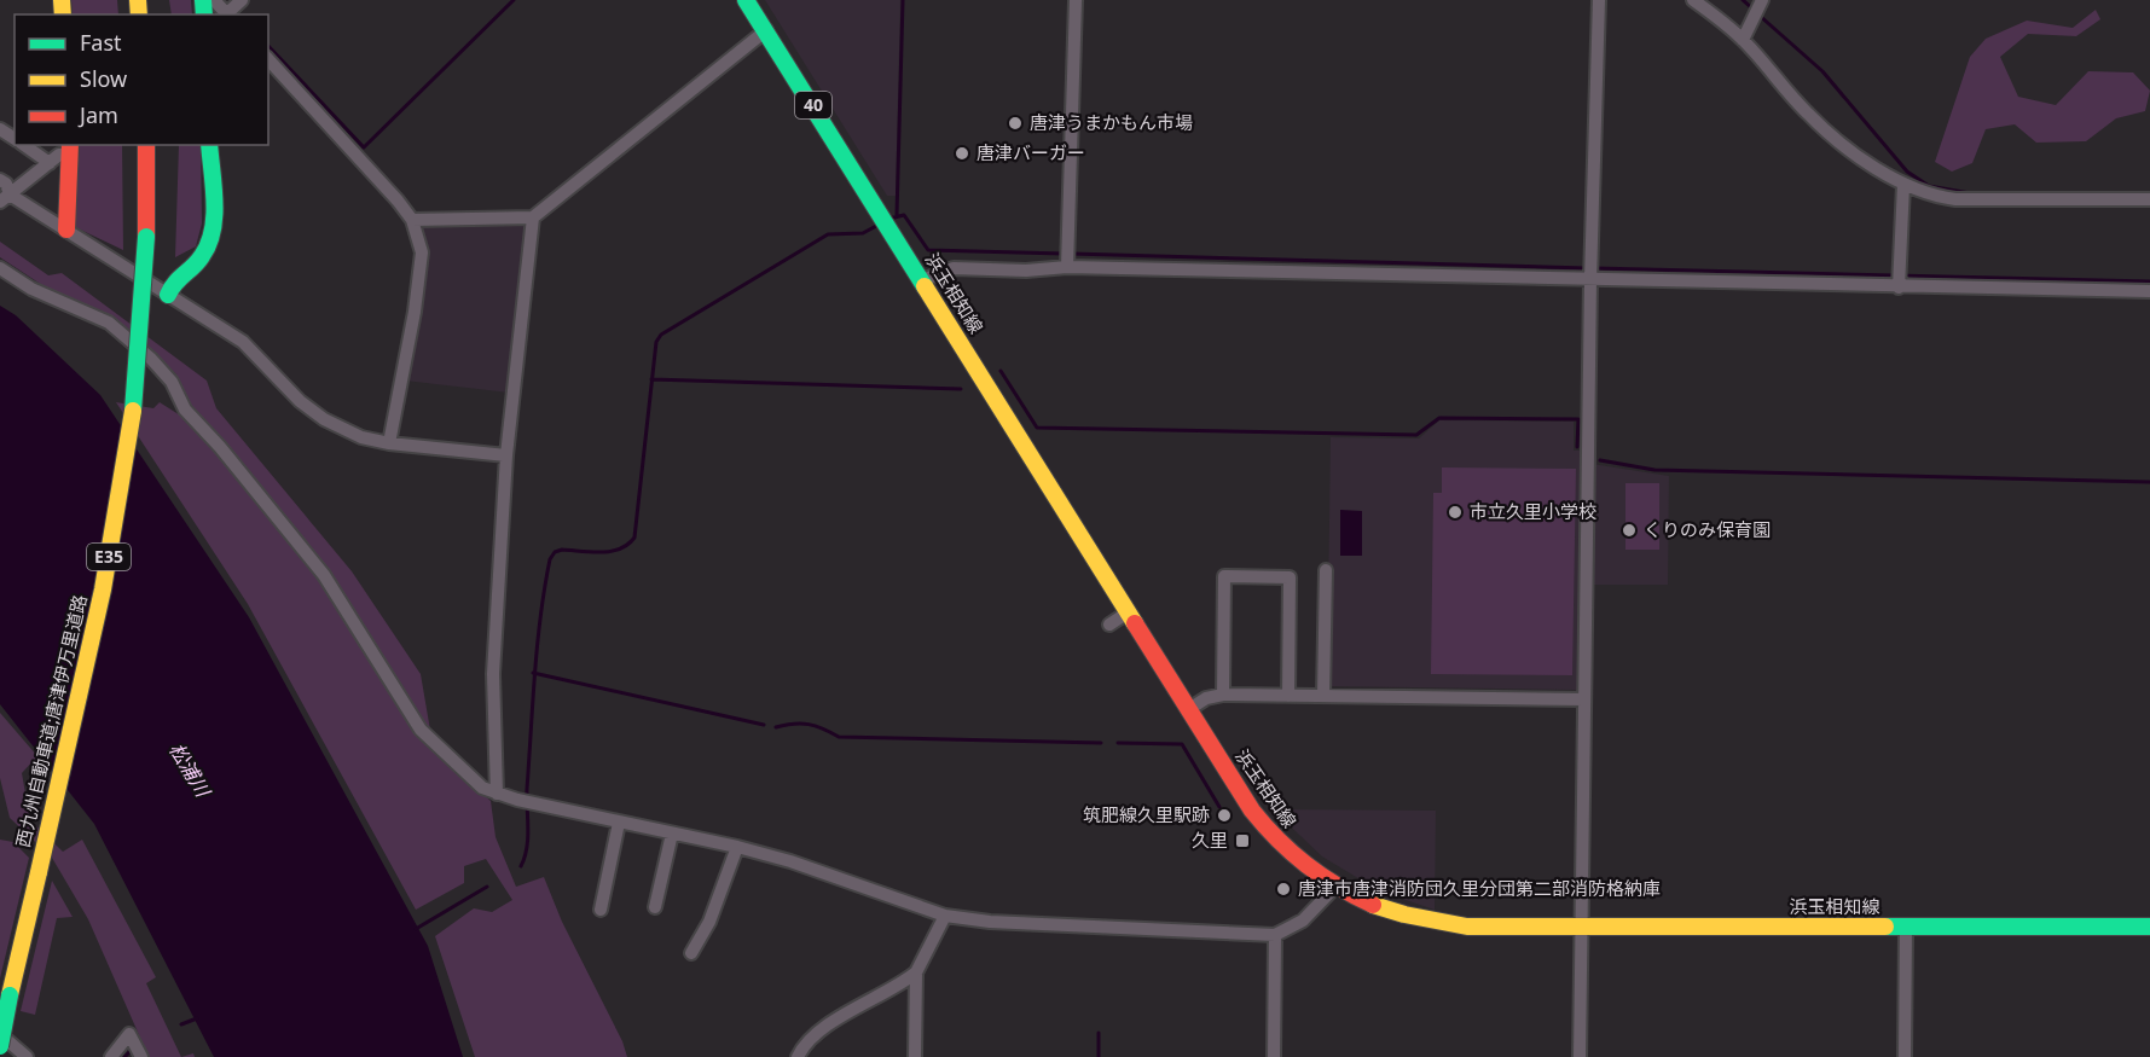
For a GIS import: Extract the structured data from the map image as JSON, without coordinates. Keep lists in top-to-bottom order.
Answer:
{
  "streets": {
    "main road": [
      "40",
      "浜玉相知線",
      "E35",
      "西九州自動車道;唐津伊万里道路"
    ]
  },
  "water": ["松浦川"],
  "places": {
    "other": [
      "唐津うまかもん市場",
      "唐津バーガー",
      "市立久里小学校",
      "くりのみ保育園",
      "筑肥線久里駅跡",
      "唐津市唐津消防団久里分団第二部消防格納庫"
    ],
    "transit": ["久里"]
  },
  "legend": ["Fast", "Slow", "Jam"]
}
